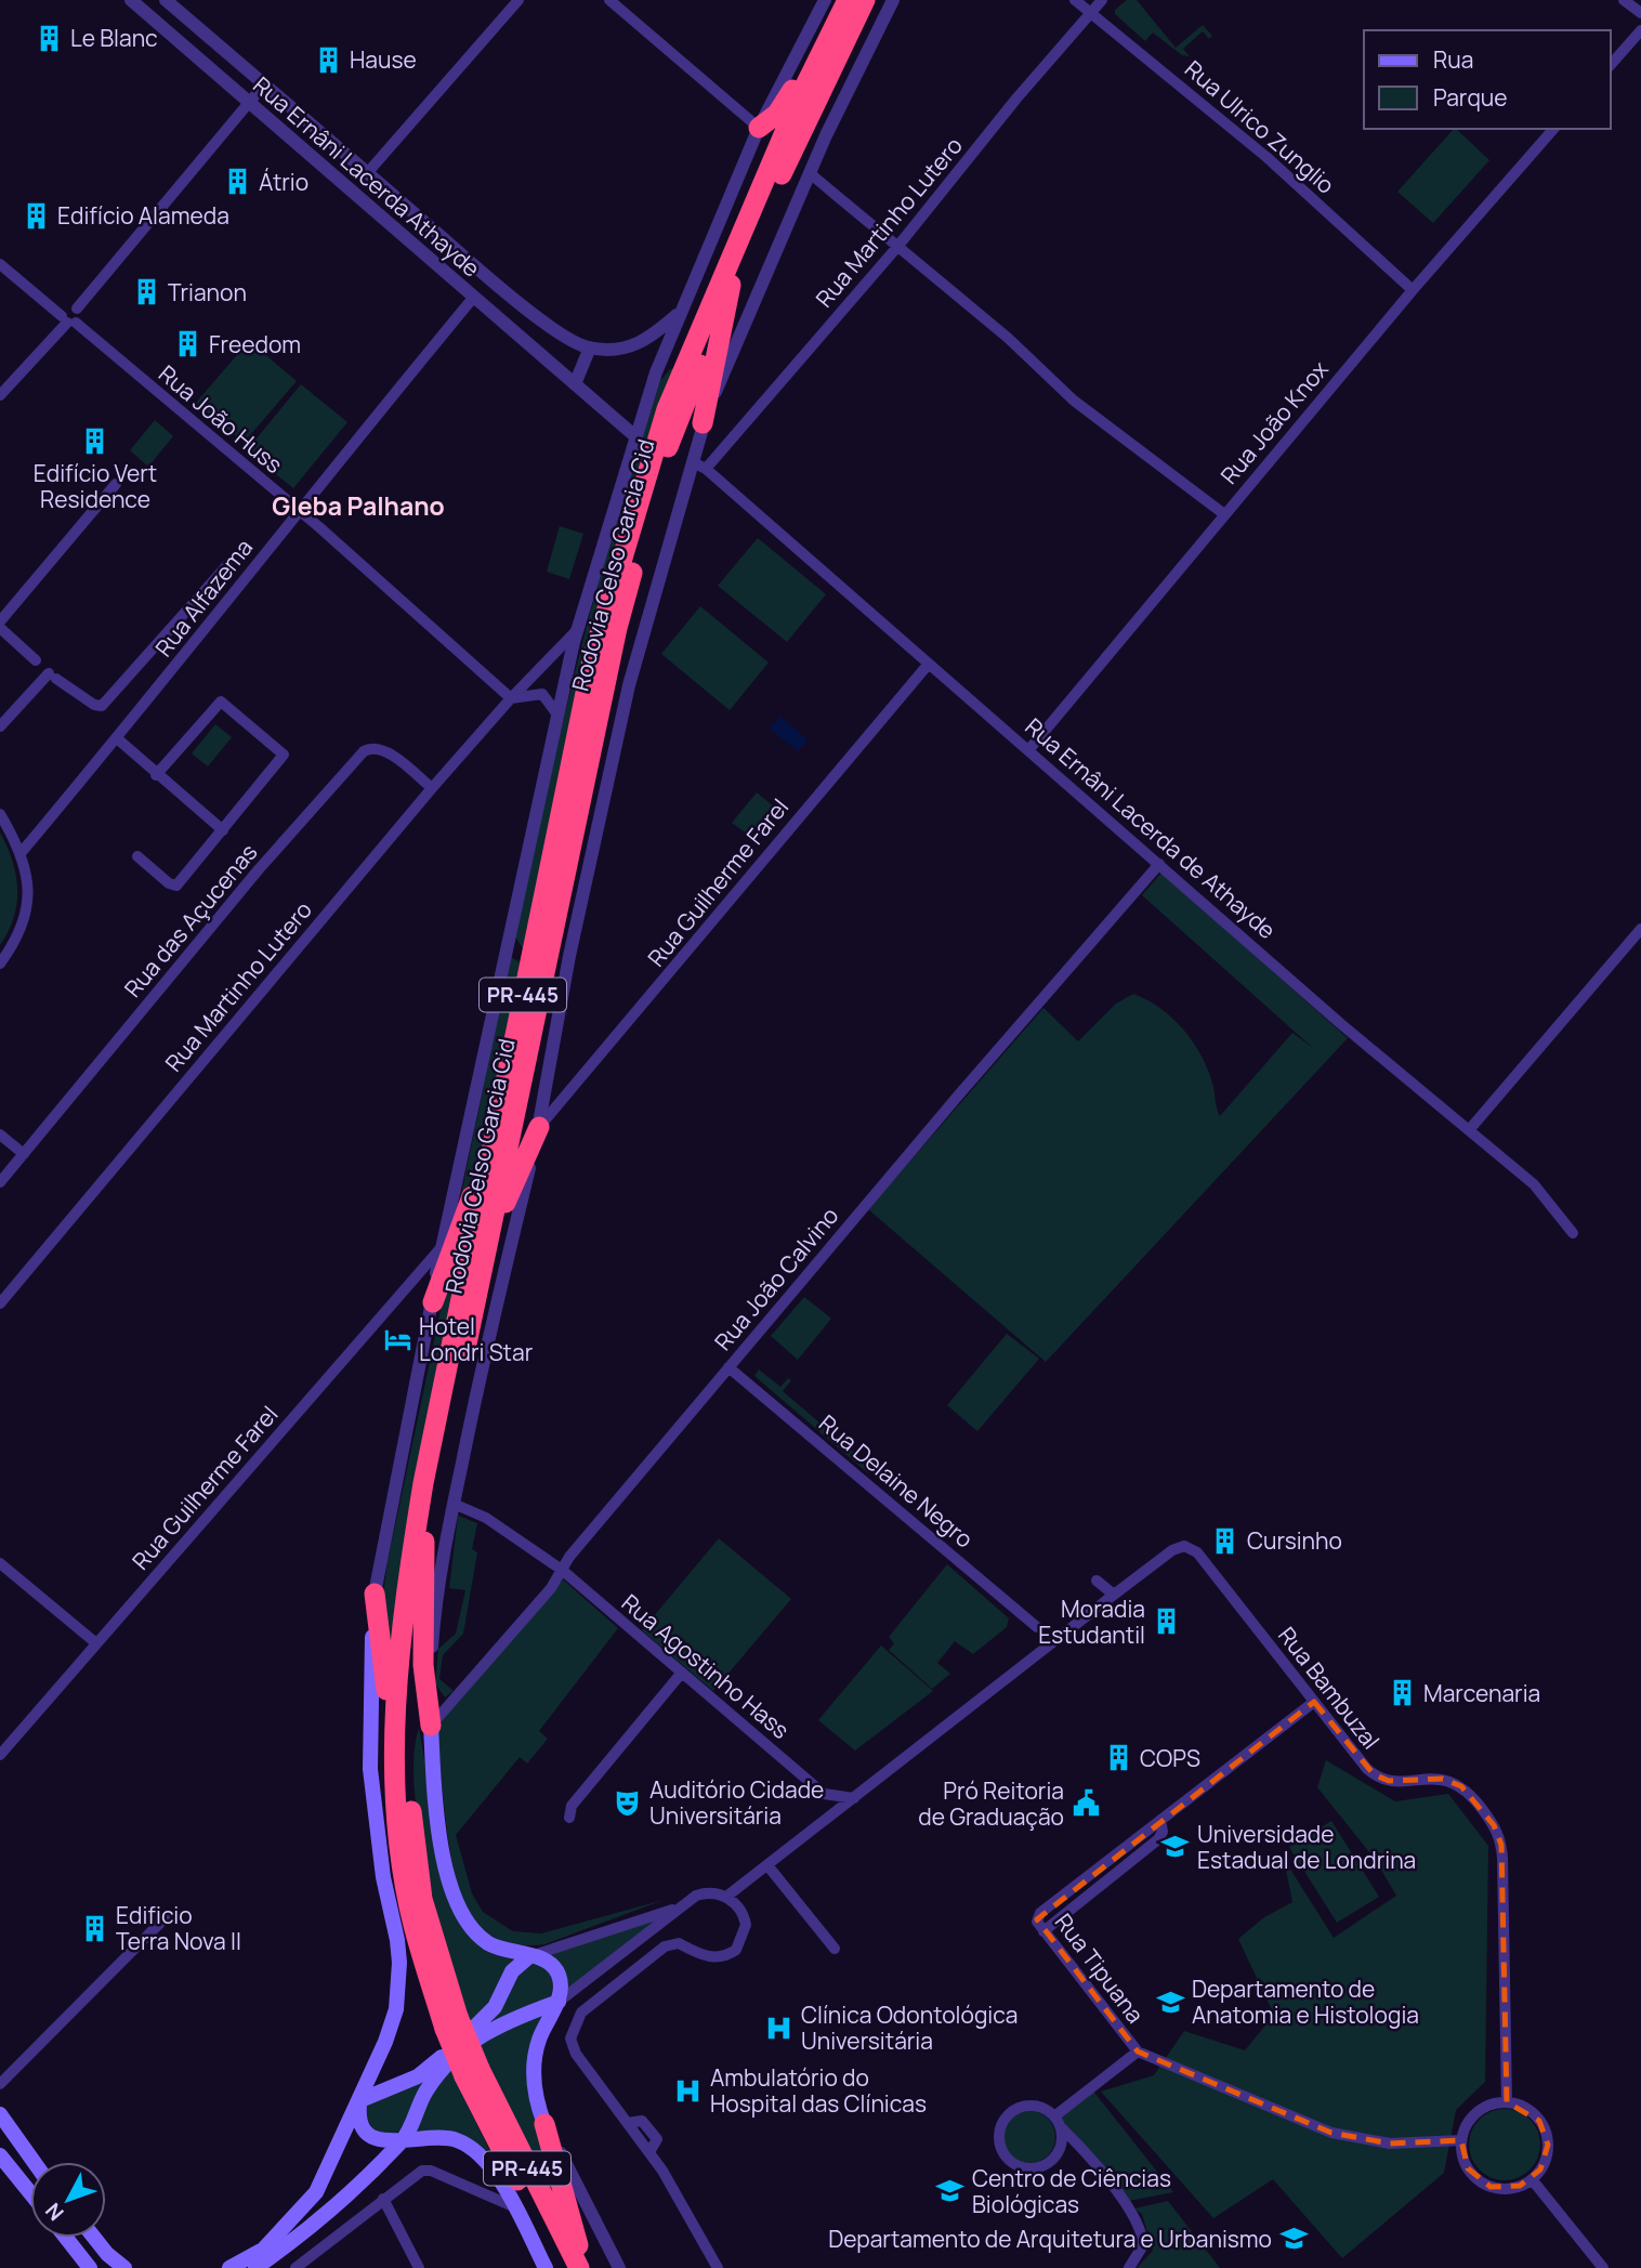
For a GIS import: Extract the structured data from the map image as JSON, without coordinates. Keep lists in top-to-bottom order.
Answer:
{
  "streets": {
    "highway": ["Rodovia Celso Garcia Cid", "PR-445"],
    "street": [
      "Rua Ulrico Zunglio",
      "Rua Ernâni Lacerda Athayde",
      "Rua Martinho Lutero",
      "Rua João Huss",
      "Rua João Knox",
      "Rua Alfazema",
      "Rua Ernâni Lacerda de Athayde",
      "Rua Guilherme Farel",
      "Rua das Açucenas",
      "Rua João Calvino",
      "Rua Delaine Negro",
      "Rua Agostinho Hass",
      "Rua Bambuzal",
      "Rua Tipuana"
    ]
  },
  "crossings": [
    ["Rua Ulrico Zunglio", "Rua Martinho Lutero"],
    ["Rua Ulrico Zunglio", "Rua João Knox"],
    ["Rua Ernâni Lacerda Athayde", "Rua Alfazema"],
    ["Rua Martinho Lutero", "Rua João Huss"],
    ["Rua Martinho Lutero", "Rua Ernâni Lacerda de Athayde"],
    ["Rua Martinho Lutero", "Rua das Açucenas"],
    ["Rua João Huss", "Rua Alfazema"],
    ["Rua João Knox", "Rua Ernâni Lacerda de Athayde"],
    ["Rodovia Celso Garcia Cid", "Rua Ernâni Lacerda de Athayde"],
    ["Rodovia Celso Garcia Cid", "Rua Guilherme Farel"],
    ["Rodovia Celso Garcia Cid", "Rua João Calvino"],
    ["Rodovia Celso Garcia Cid", "Rua Agostinho Hass"],
    ["Rua Ernâni Lacerda de Athayde", "Rua Guilherme Farel"],
    ["Rua Ernâni Lacerda de Athayde", "Rua João Calvino"],
    ["Rua João Calvino", "Rua Delaine Negro"],
    ["Rua João Calvino", "Rua Agostinho Hass"],
    ["Rua Agostinho Hass", "Rua Bambuzal"],
    ["Rua Bambuzal", "Rua Tipuana"]
  ],
  "districts": ["Gleba Palhano"],
  "places": {
    "building": [
      "Le Blanc",
      "Hause",
      "Átrio",
      "Edifício Alameda",
      "Trianon",
      "Freedom",
      "Edifício Vert Residence",
      "Cursinho",
      "Moradia Estudantil",
      "Marcenaria",
      "COPS",
      "Edificio Terra Nova II"
    ],
    "hotel": ["Hotel Londri Star"],
    "theatre": ["Auditório Cidade Universitária"],
    "public building": ["Pró Reitoria de Graduação"],
    "school or university": [
      "Universidade Estadual de Londrina",
      "Departamento de Anatomia e Histologia",
      "Centro de Ciências Biológicas",
      "Departamento de Arquitetura e Urbanismo"
    ],
    "hospital": ["Clínica Odontológica Universitária", "Ambulatório do Hospital das Clínicas"]
  },
  "legend": ["Rua", "Parque"],
  "north": "bottom left"
}
